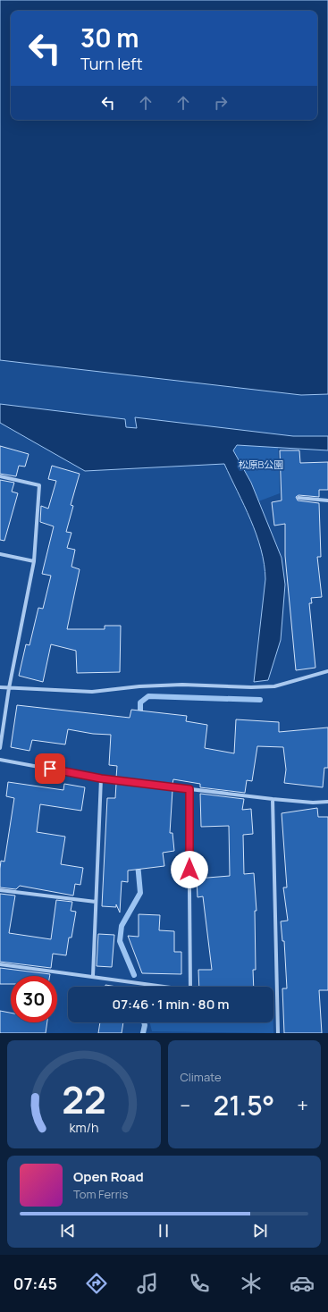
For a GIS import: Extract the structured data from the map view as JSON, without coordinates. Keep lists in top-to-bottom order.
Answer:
{
  "parks": ["松原B公園"],
  "page": {
    "turn": ["30 m", "Turn left"],
    "limit": "30",
    "trip": "07:46 · 1 min · 80 m",
    "tile": "Climate",
    "heat": ["−", "21.5°", "+"],
    "song": ["Open Road", "Tom Ferris"],
    "tabs": "07:45",
    "gauge": ["22", "km/h"]
  }
}
